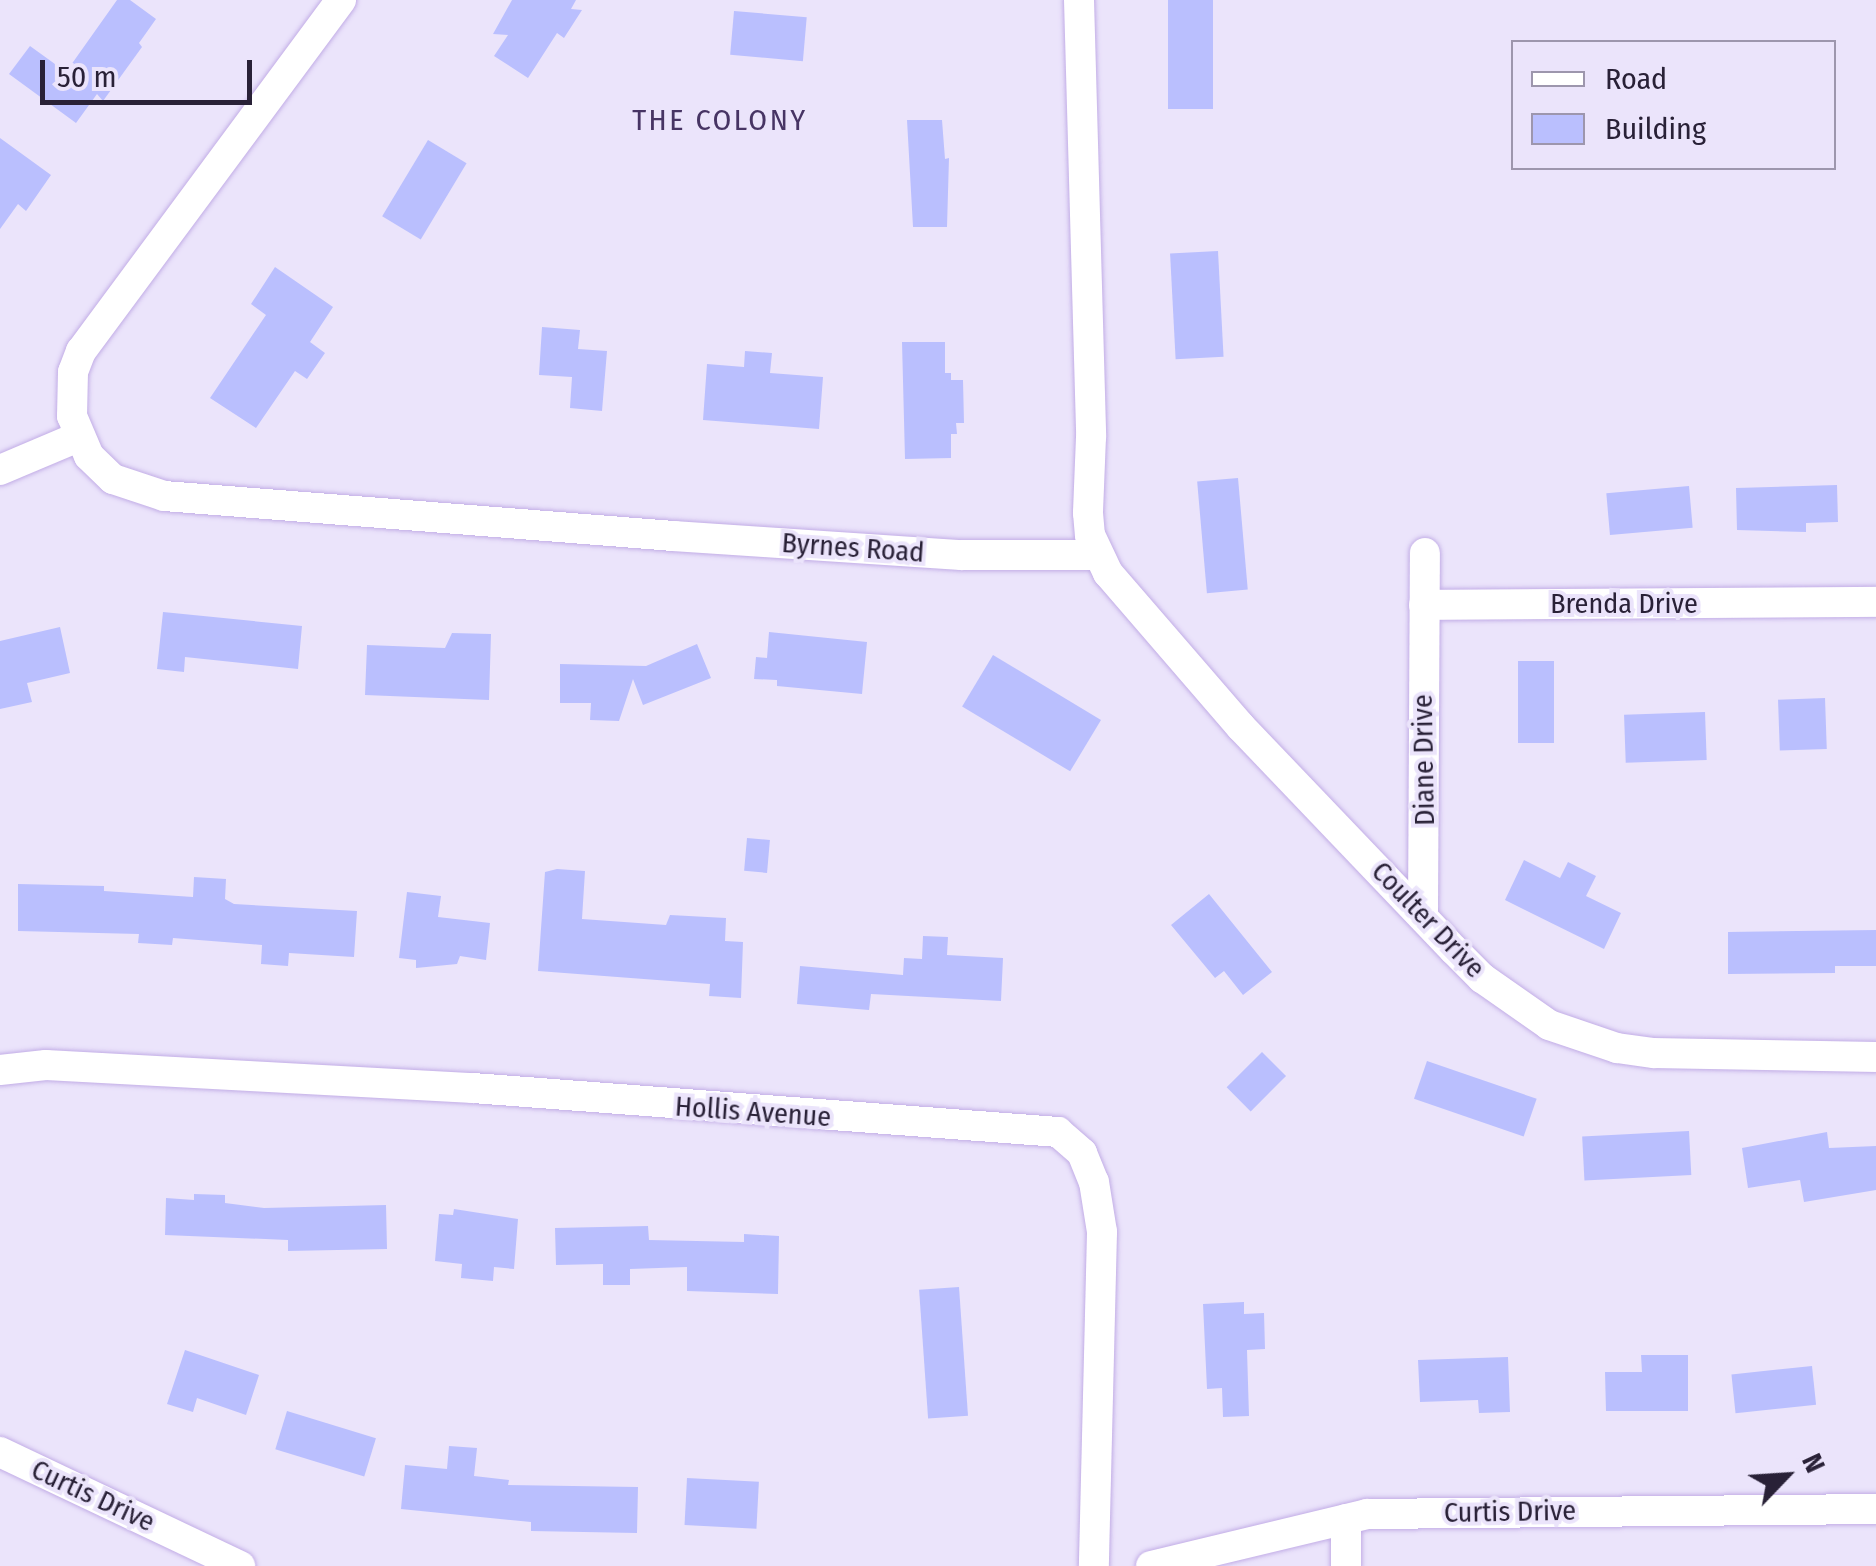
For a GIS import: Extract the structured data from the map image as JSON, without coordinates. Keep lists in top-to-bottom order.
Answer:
{
  "streets": {
    "street": [
      "Byrnes Road",
      "Brenda Drive",
      "Diane Drive",
      "Coulter Drive",
      "Hollis Avenue",
      "Curtis Drive"
    ]
  },
  "crossings": [
    ["Byrnes Road", "Coulter Drive"],
    ["Brenda Drive", "Diane Drive"],
    ["Diane Drive", "Coulter Drive"]
  ],
  "districts": ["THE COLONY"],
  "legend": ["Road", "Building"],
  "scale_bar": "50 m",
  "north": "top right"
}
